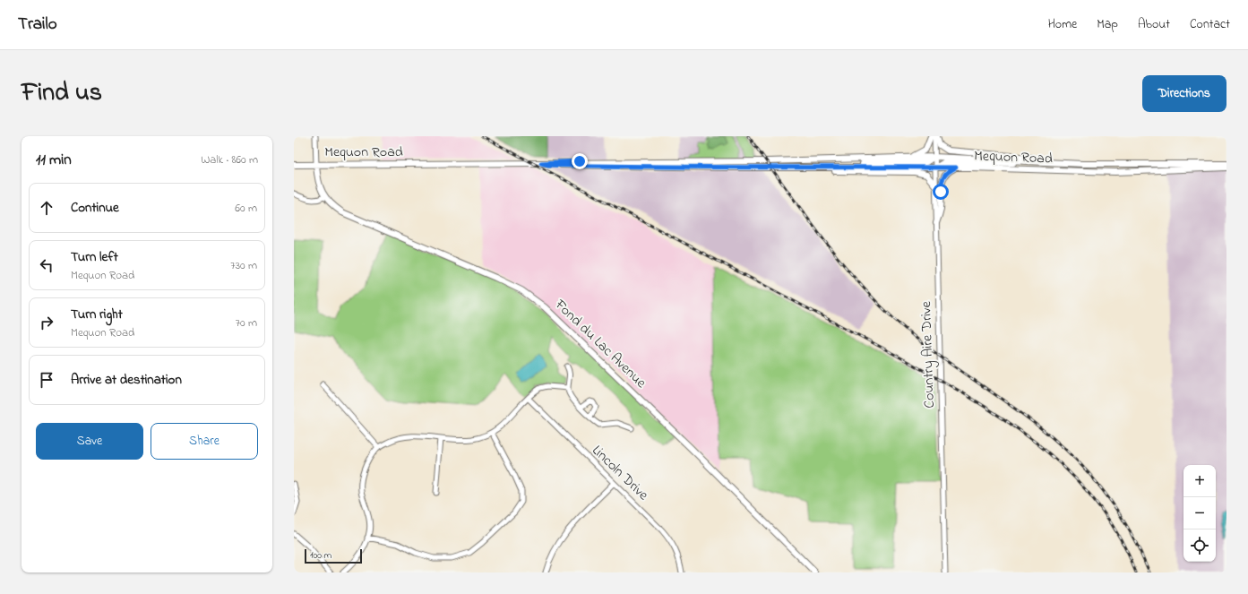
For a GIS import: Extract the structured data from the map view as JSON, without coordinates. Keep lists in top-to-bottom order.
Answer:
{
  "streets": {
    "main road": ["Mequon Road", "Fond du Lac Avenue"],
    "street": ["Country Aire Drive", "Lincoln Drive"]
  },
  "crossings": [
    ["Mequon Road", "Fond du Lac Avenue"],
    ["Mequon Road", "Country Aire Drive"]
  ],
  "scale_bar": "100 m",
  "page": {
    "header": "Trailo",
    "nav": [
      "Home",
      "Map",
      "About",
      "Contact"
    ],
    "title": "Find us",
    "buttons": [
      "Directions",
      ["Save", "Share"]
    ],
    "heading": ["11 min", "Walk · 860 m"],
    "list": [
      ["Continue", "60 m"],
      ["Turn left", "Mequon Road", "730 m"],
      ["Turn right", "Mequon Road", "70 m"],
      "Arrive at destination"
    ],
    "map_buttons": ["+", "−"],
    "scale": "100 m"
  }
}
